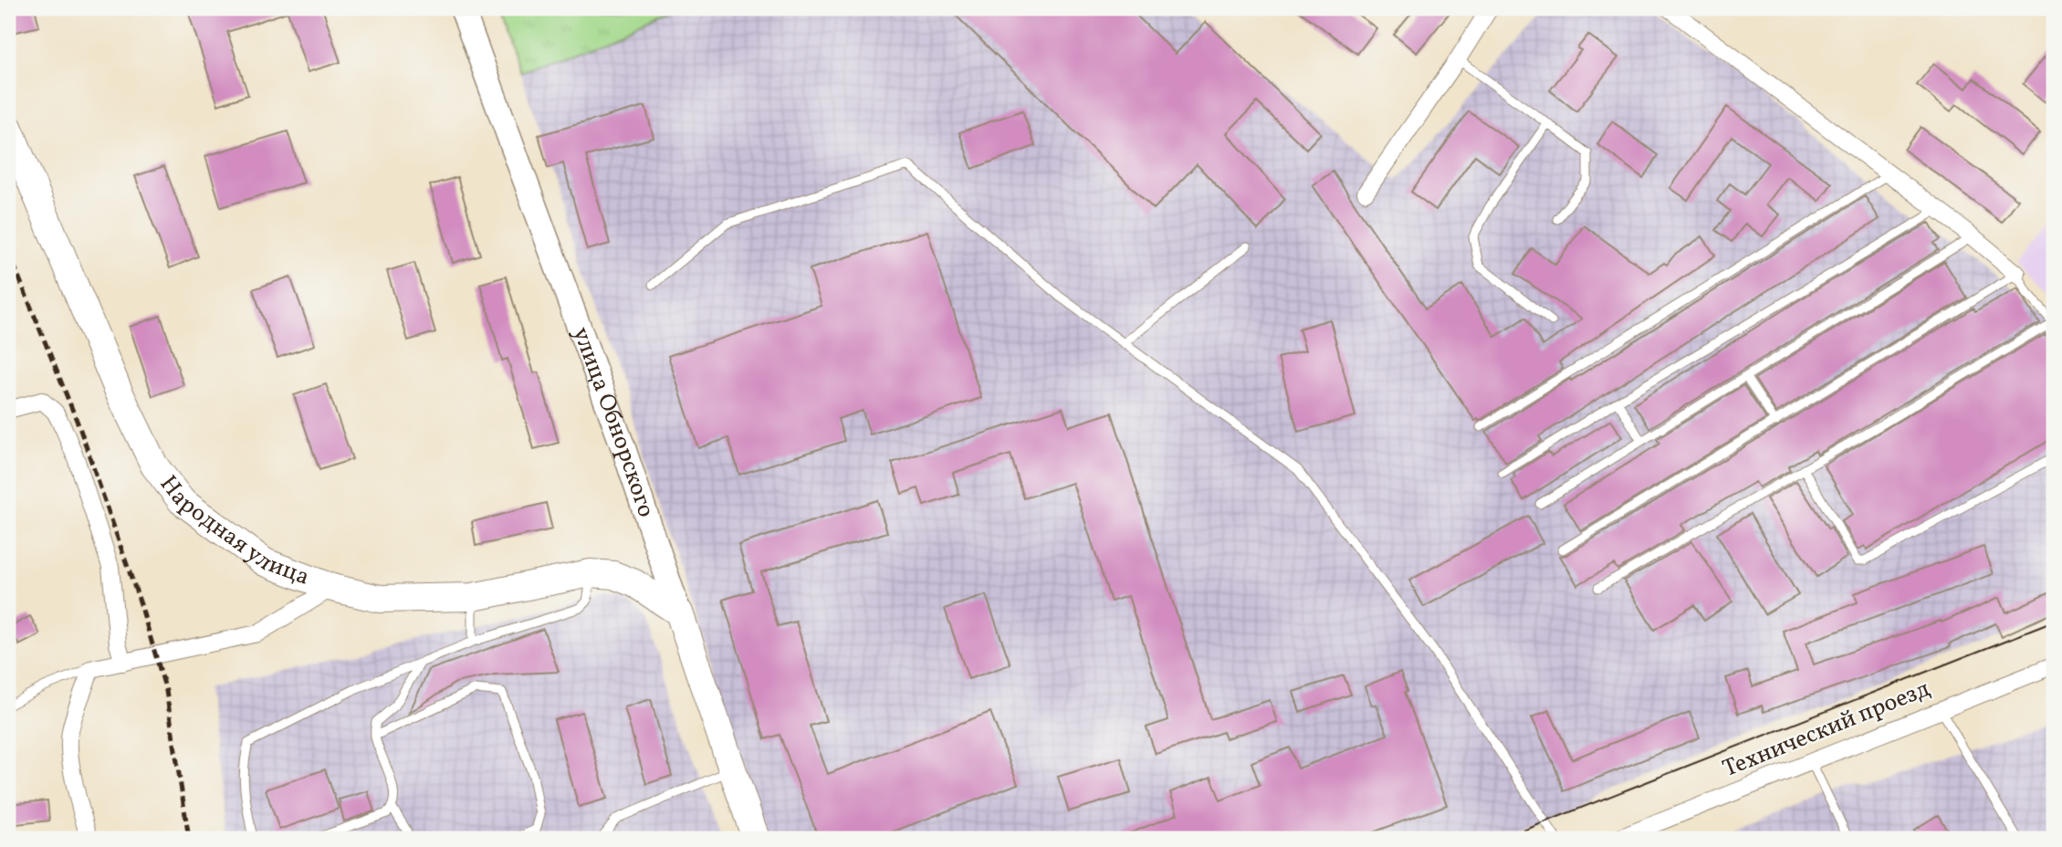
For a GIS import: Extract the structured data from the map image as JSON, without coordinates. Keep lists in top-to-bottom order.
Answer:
{
  "streets": {
    "main road": ["улица Обнорского", "Народная улица"],
    "street": ["Технический проезд"]
  },
  "crossings": [
    ["улица Обнорского", "Народная улица"]
  ]
}
